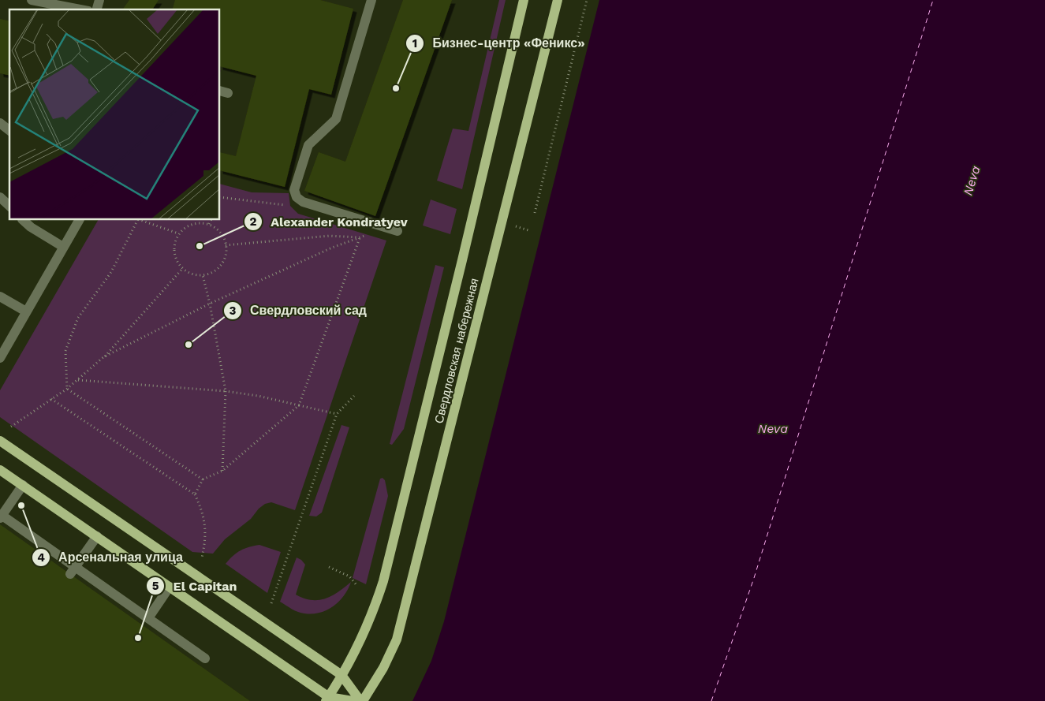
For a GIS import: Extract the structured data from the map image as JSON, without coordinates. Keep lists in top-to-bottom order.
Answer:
{
  "streets": {
    "main road": ["Свердловская набережная"]
  },
  "water": ["Neva"],
  "places": [
    "Бизнес-центр «Феникс»",
    "Alexander Kondratyev",
    "Свердловский сад",
    "Арсенальная улица",
    "El Capitan"
  ]
}
